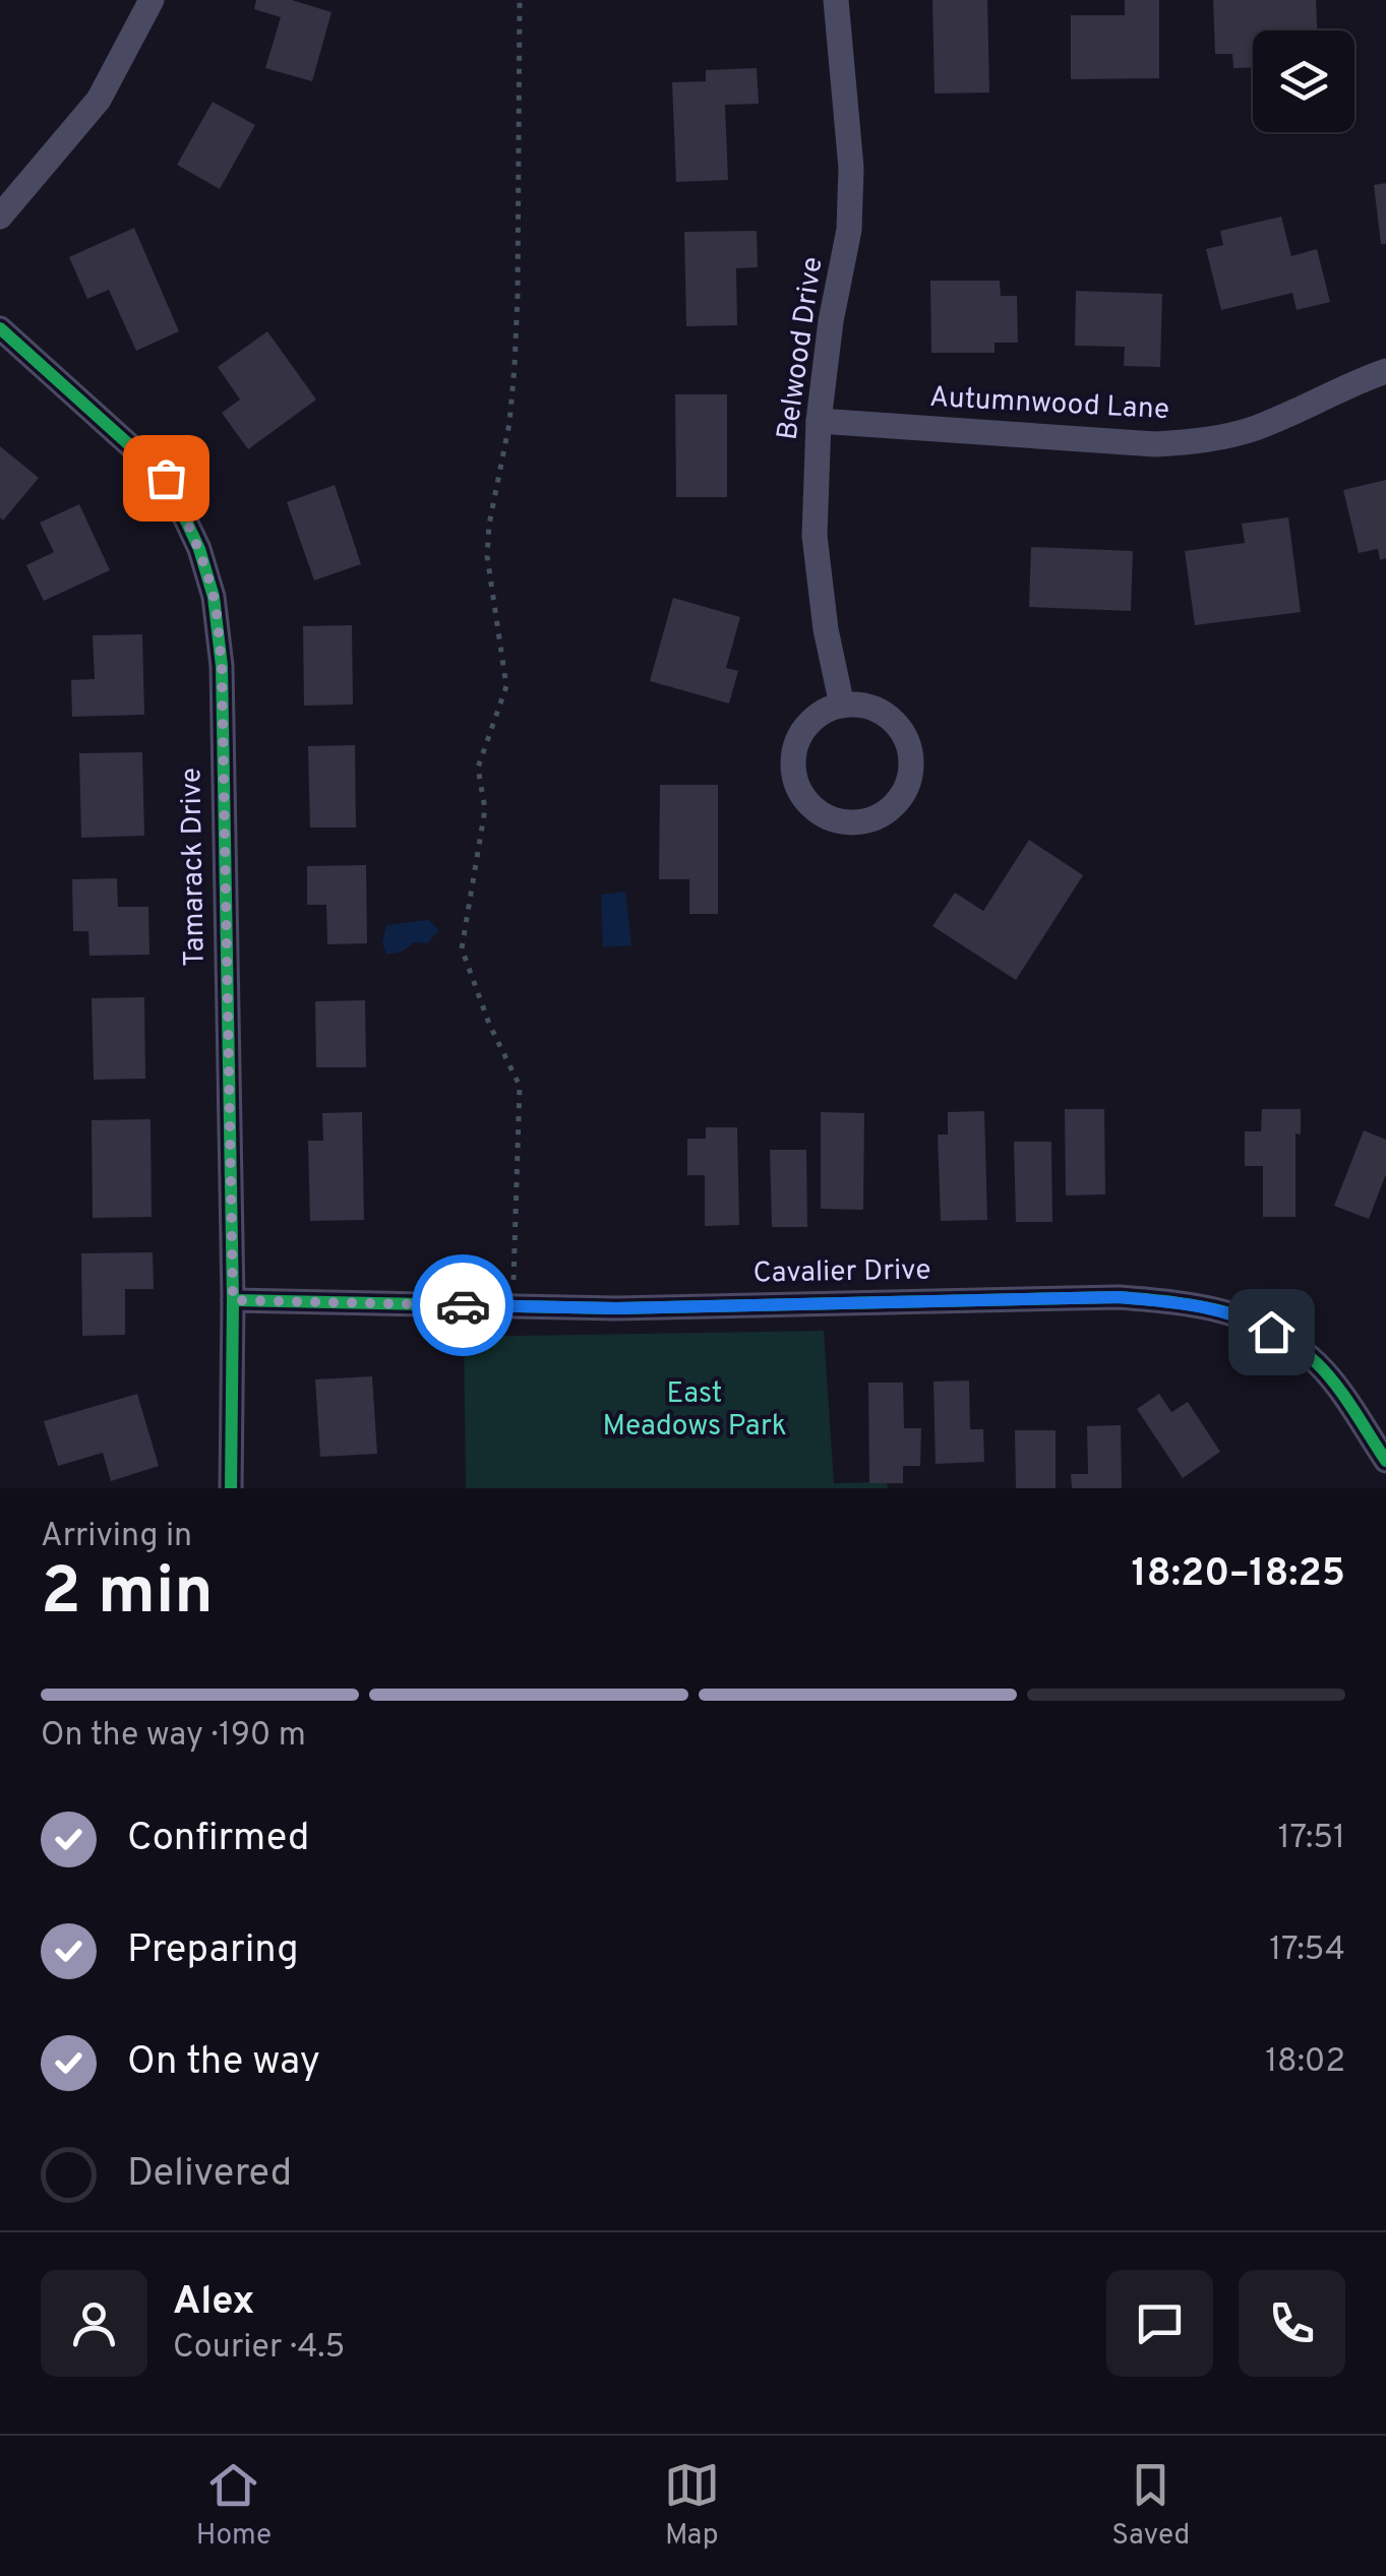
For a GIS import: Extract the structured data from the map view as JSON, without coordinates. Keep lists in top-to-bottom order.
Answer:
{
  "streets": {
    "street": [
      "Belwood Drive",
      "Autumnwood Lane",
      "Tamarack Drive",
      "Cavalier Drive"
    ]
  },
  "crossings": [
    ["Belwood Drive", "Autumnwood Lane"],
    ["Tamarack Drive", "Cavalier Drive"]
  ],
  "parks": ["East Meadows Park"],
  "page": {
    "heading": ["2 min", "Arriving in", "18:20–18:25"],
    "panel": ["Alex", "Courier · 4.5"],
    "bar": "On the way · 190 m",
    "list": [
      ["Confirmed", "17:51"],
      ["Preparing", "17:54"],
      ["On the way", "18:02"],
      "Delivered"
    ],
    "tabs": ["Home", "Map", "Saved"]
  }
}
